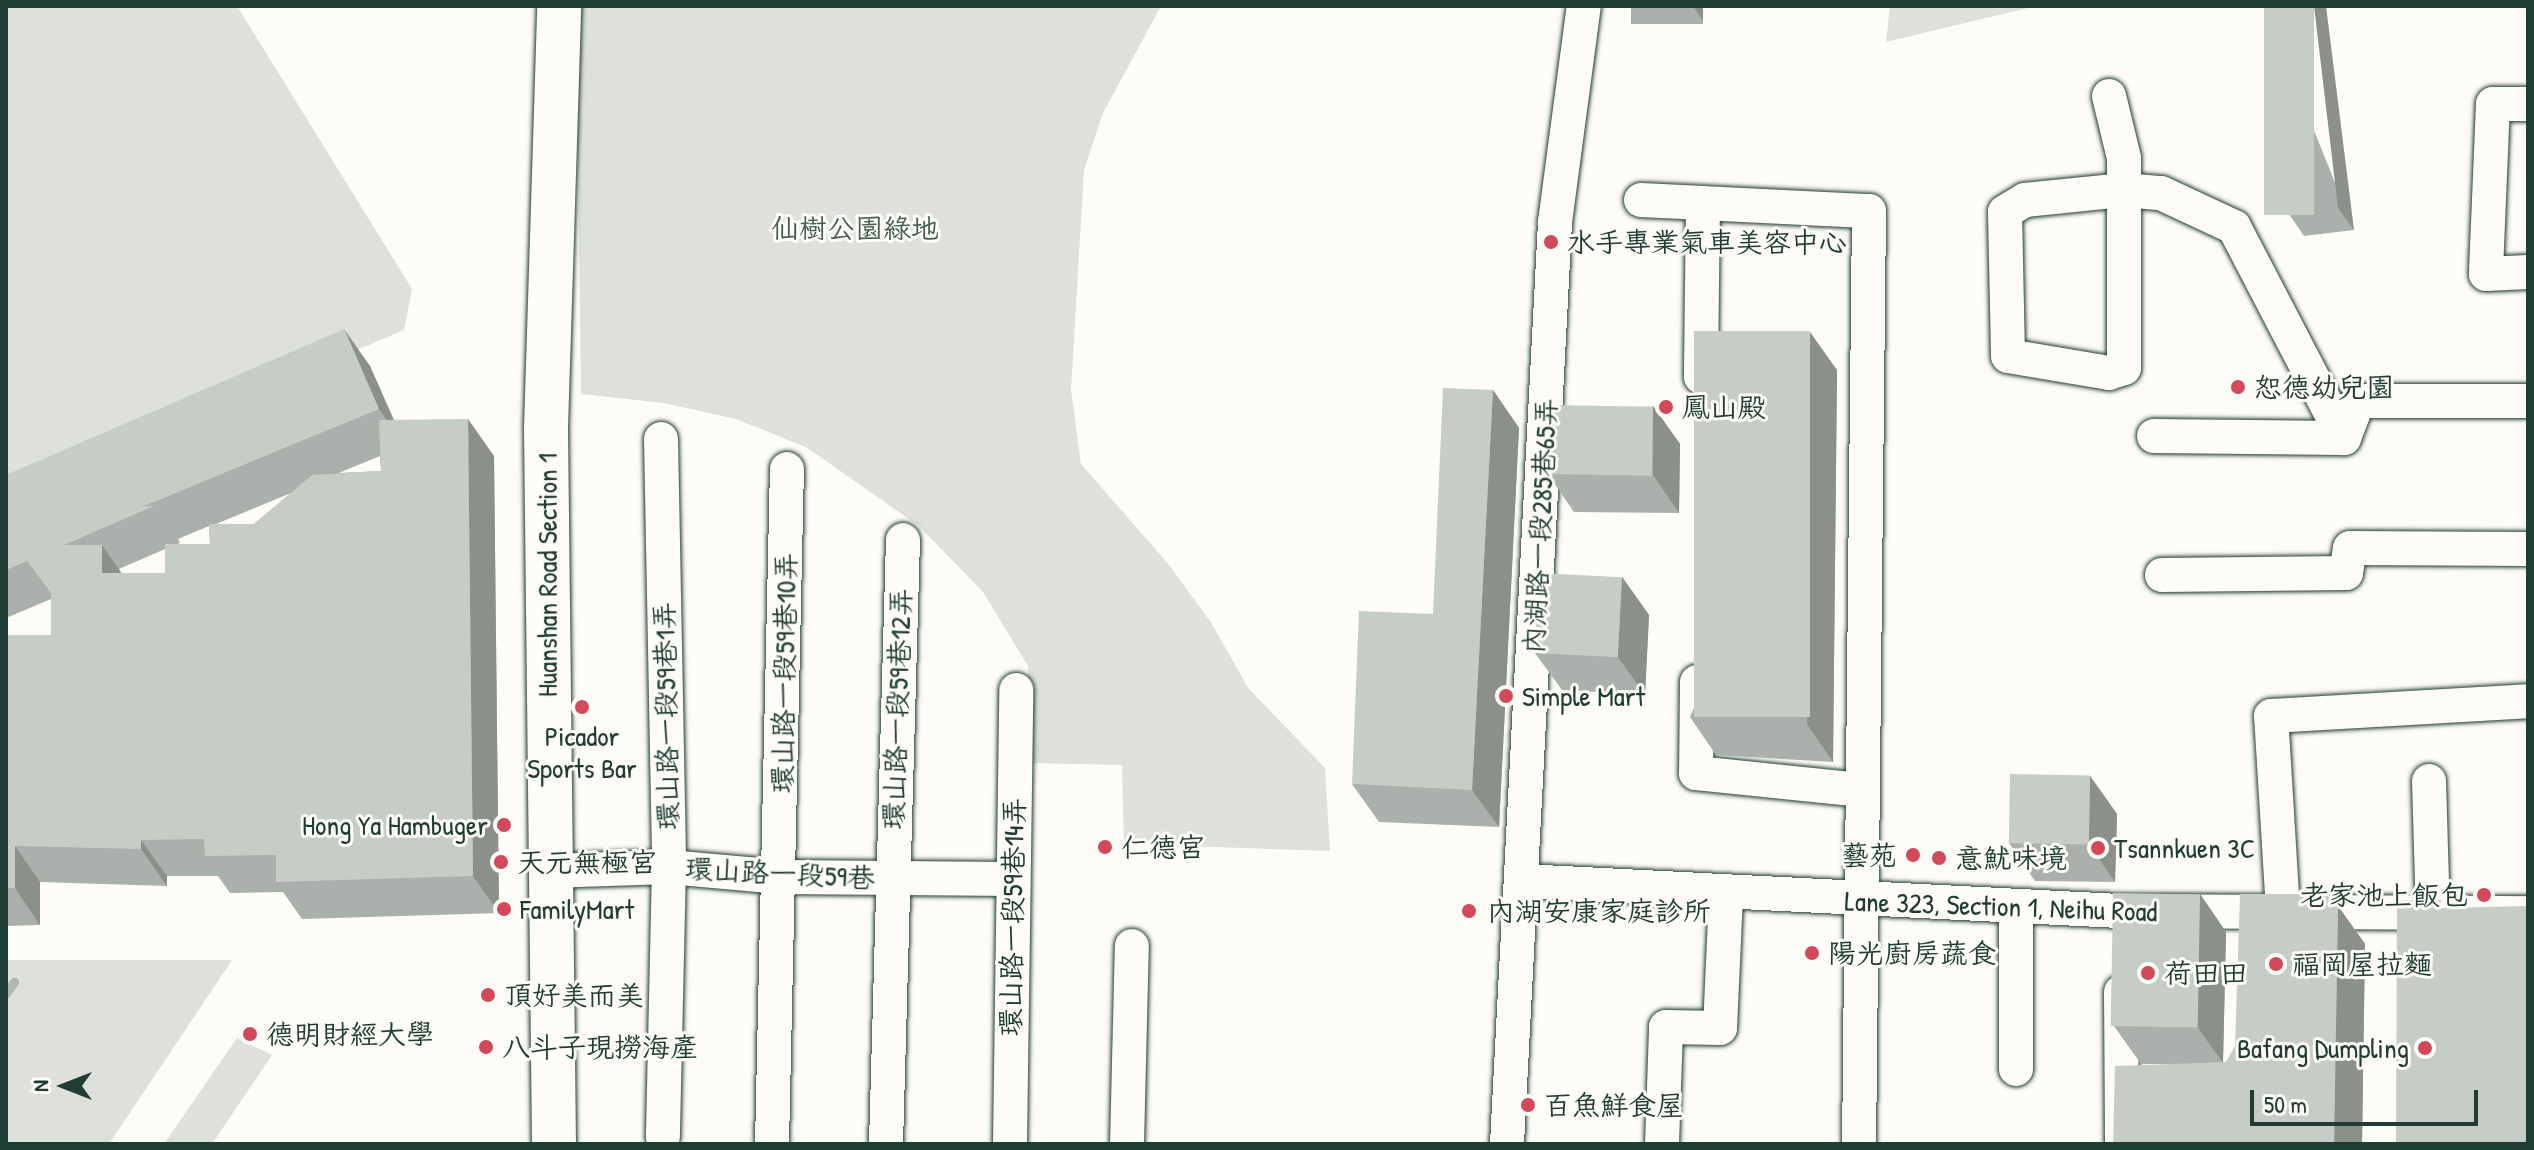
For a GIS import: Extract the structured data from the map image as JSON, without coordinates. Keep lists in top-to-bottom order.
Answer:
{
  "streets": {
    "street": [
      "內湖路一段285巷65弄",
      "Huanshan Road Section 1",
      "環山路一段59巷10弄",
      "環山路一段59巷12弄",
      "環山路一段59巷1弄",
      "環山路一段59巷",
      "Lane 323, Section 1, Neihu Road",
      "環山路一段59巷14弄"
    ]
  },
  "crossings": [
    ["內湖路一段285巷65弄", "Lane 323, Section 1, Neihu Road"],
    ["Huanshan Road Section 1", "環山路一段59巷"],
    ["環山路一段59巷10弄", "環山路一段59巷"],
    ["環山路一段59巷12弄", "環山路一段59巷"],
    ["環山路一段59巷1弄", "環山路一段59巷"],
    ["環山路一段59巷", "環山路一段59巷14弄"]
  ],
  "parks": ["仙樹公園綠地"],
  "places": [
    "水手專業氣車美容中心",
    "恕德幼兒園",
    "鳳山殿",
    "Simple Mart",
    "Picador Sports Bar",
    "Hong Ya Hambuger",
    "仁德宮",
    "Tsannkuen 3C",
    "藝苑",
    "意魷味境",
    "天元無極宮",
    "老家池上飯包",
    "FamilyMart",
    "內湖安康家庭診所",
    "陽光廚房蔬食",
    "福岡屋拉麵",
    "荷田田",
    "頂好美而美",
    "德明財經大學",
    "八斗子現撈海產",
    "Bafang Dumpling",
    "百魚鮮食屋"
  ],
  "scale_bar": "50 m",
  "north": "left"
}
